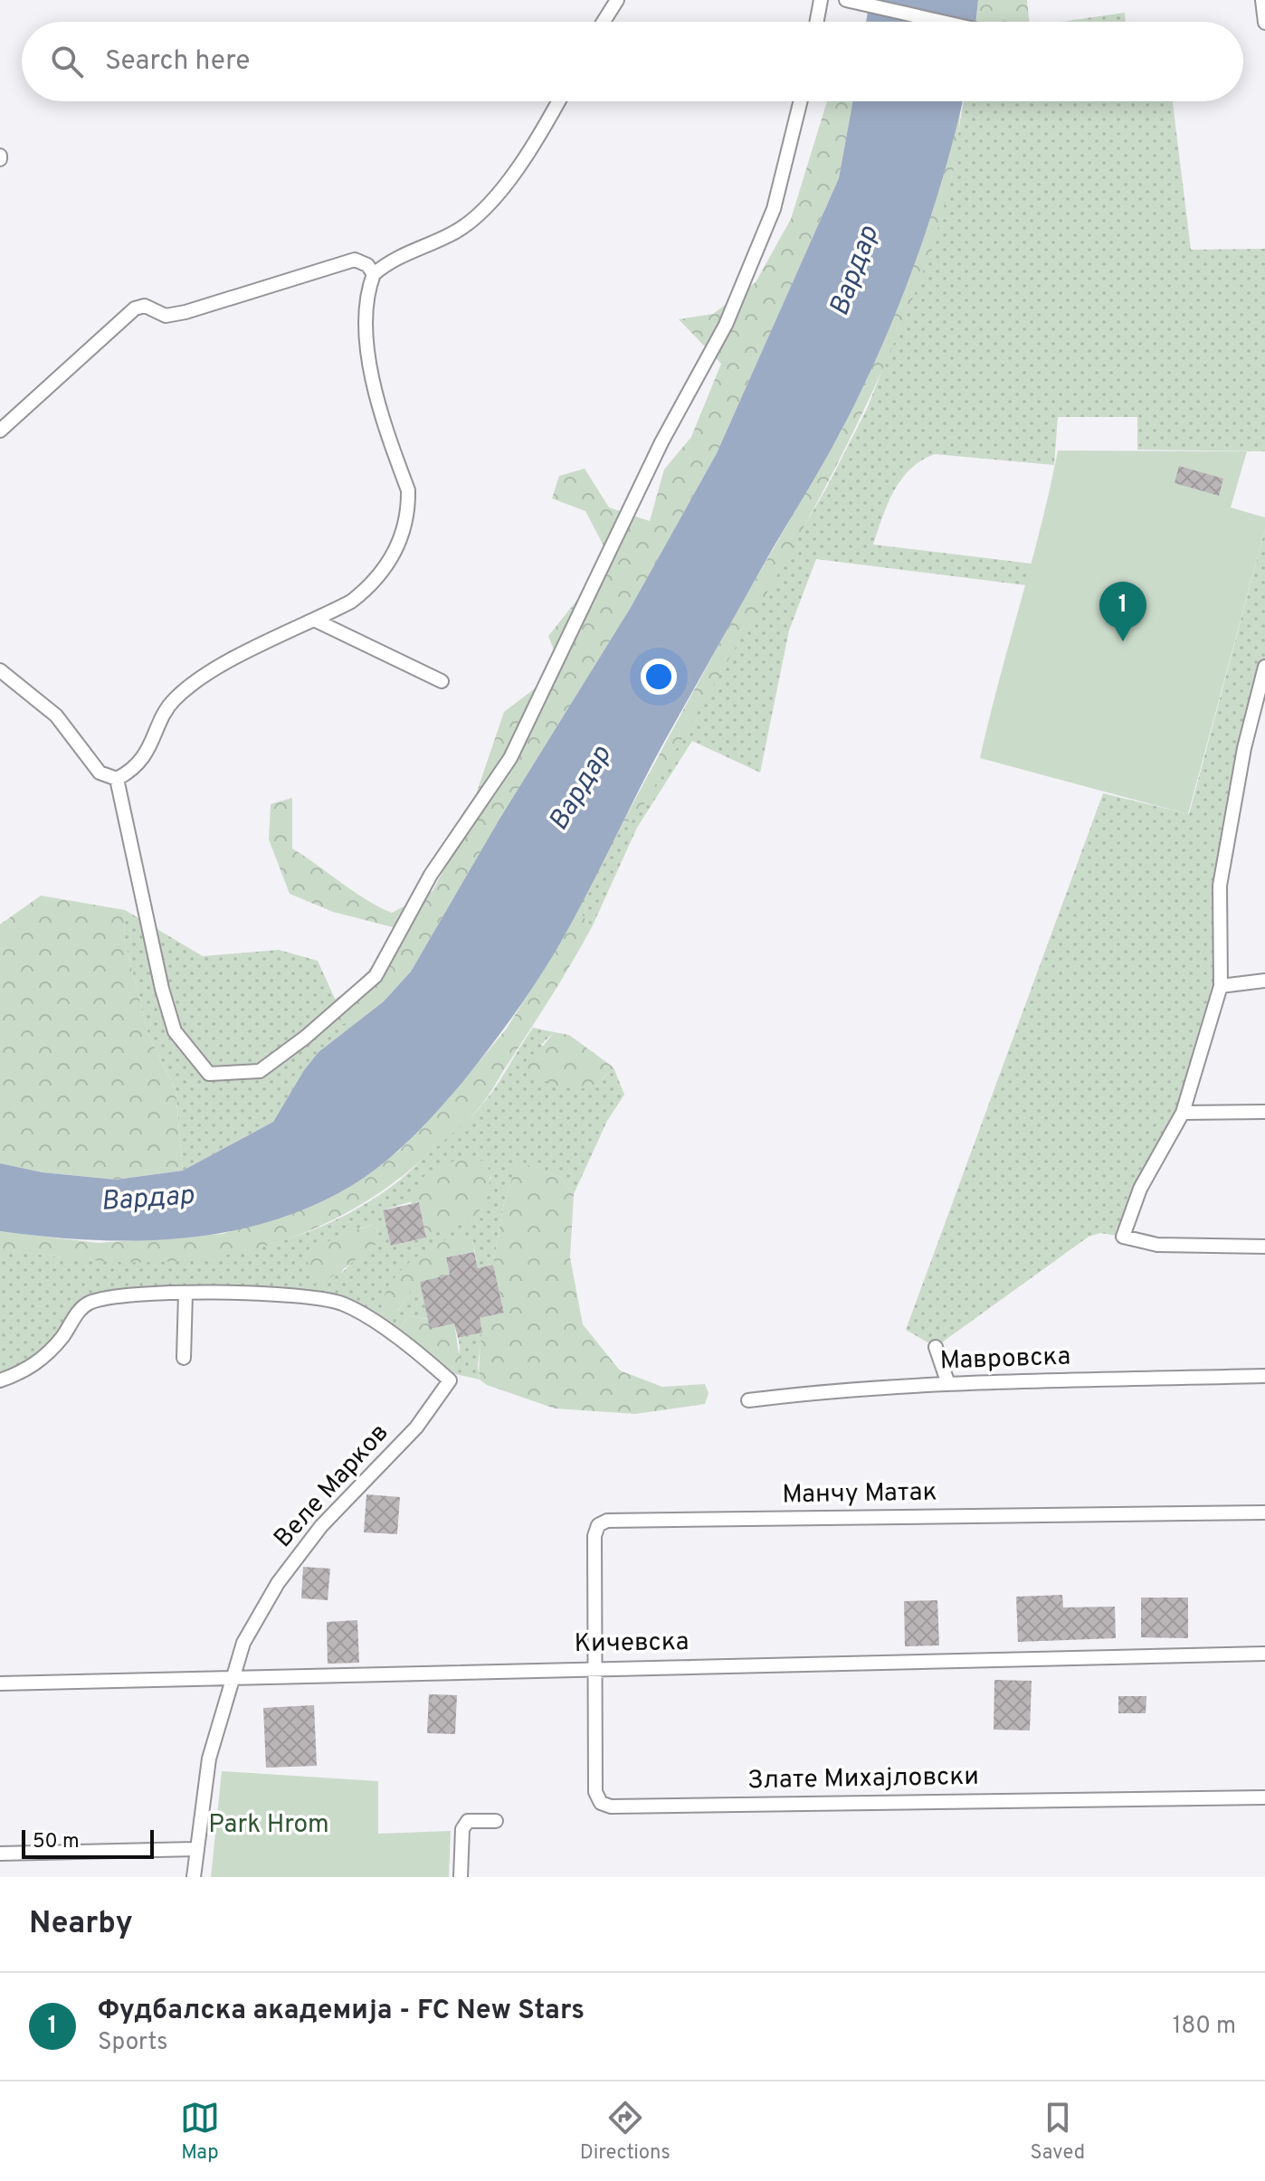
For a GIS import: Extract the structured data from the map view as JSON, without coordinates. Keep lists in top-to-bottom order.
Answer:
{
  "streets": {
    "street": [
      "Мавровска",
      "Веле Марков",
      "Манчу Матак",
      "Кичевска",
      "Злате Михајловски"
    ]
  },
  "crossings": [
    ["Веле Марков", "Кичевска"],
    ["Манчу Матак", "Кичевска"],
    ["Манчу Матак", "Злате Михајловски"],
    ["Кичевска", "Злате Михајловски"]
  ],
  "water": ["Вардар"],
  "parks": ["Park Hrom"],
  "scale_bar": "50 m",
  "page": {
    "search": "Search here",
    "pins": "1",
    "scale": "50 m",
    "heading": "Nearby",
    "list": [
      {
        "mark": "1",
        "name": "Фудбалска академија - FC New Stars",
        "note": "Sports",
        "value": "180 m"
      }
    ],
    "nav": ["Map", "Directions", "Saved"]
  }
}
